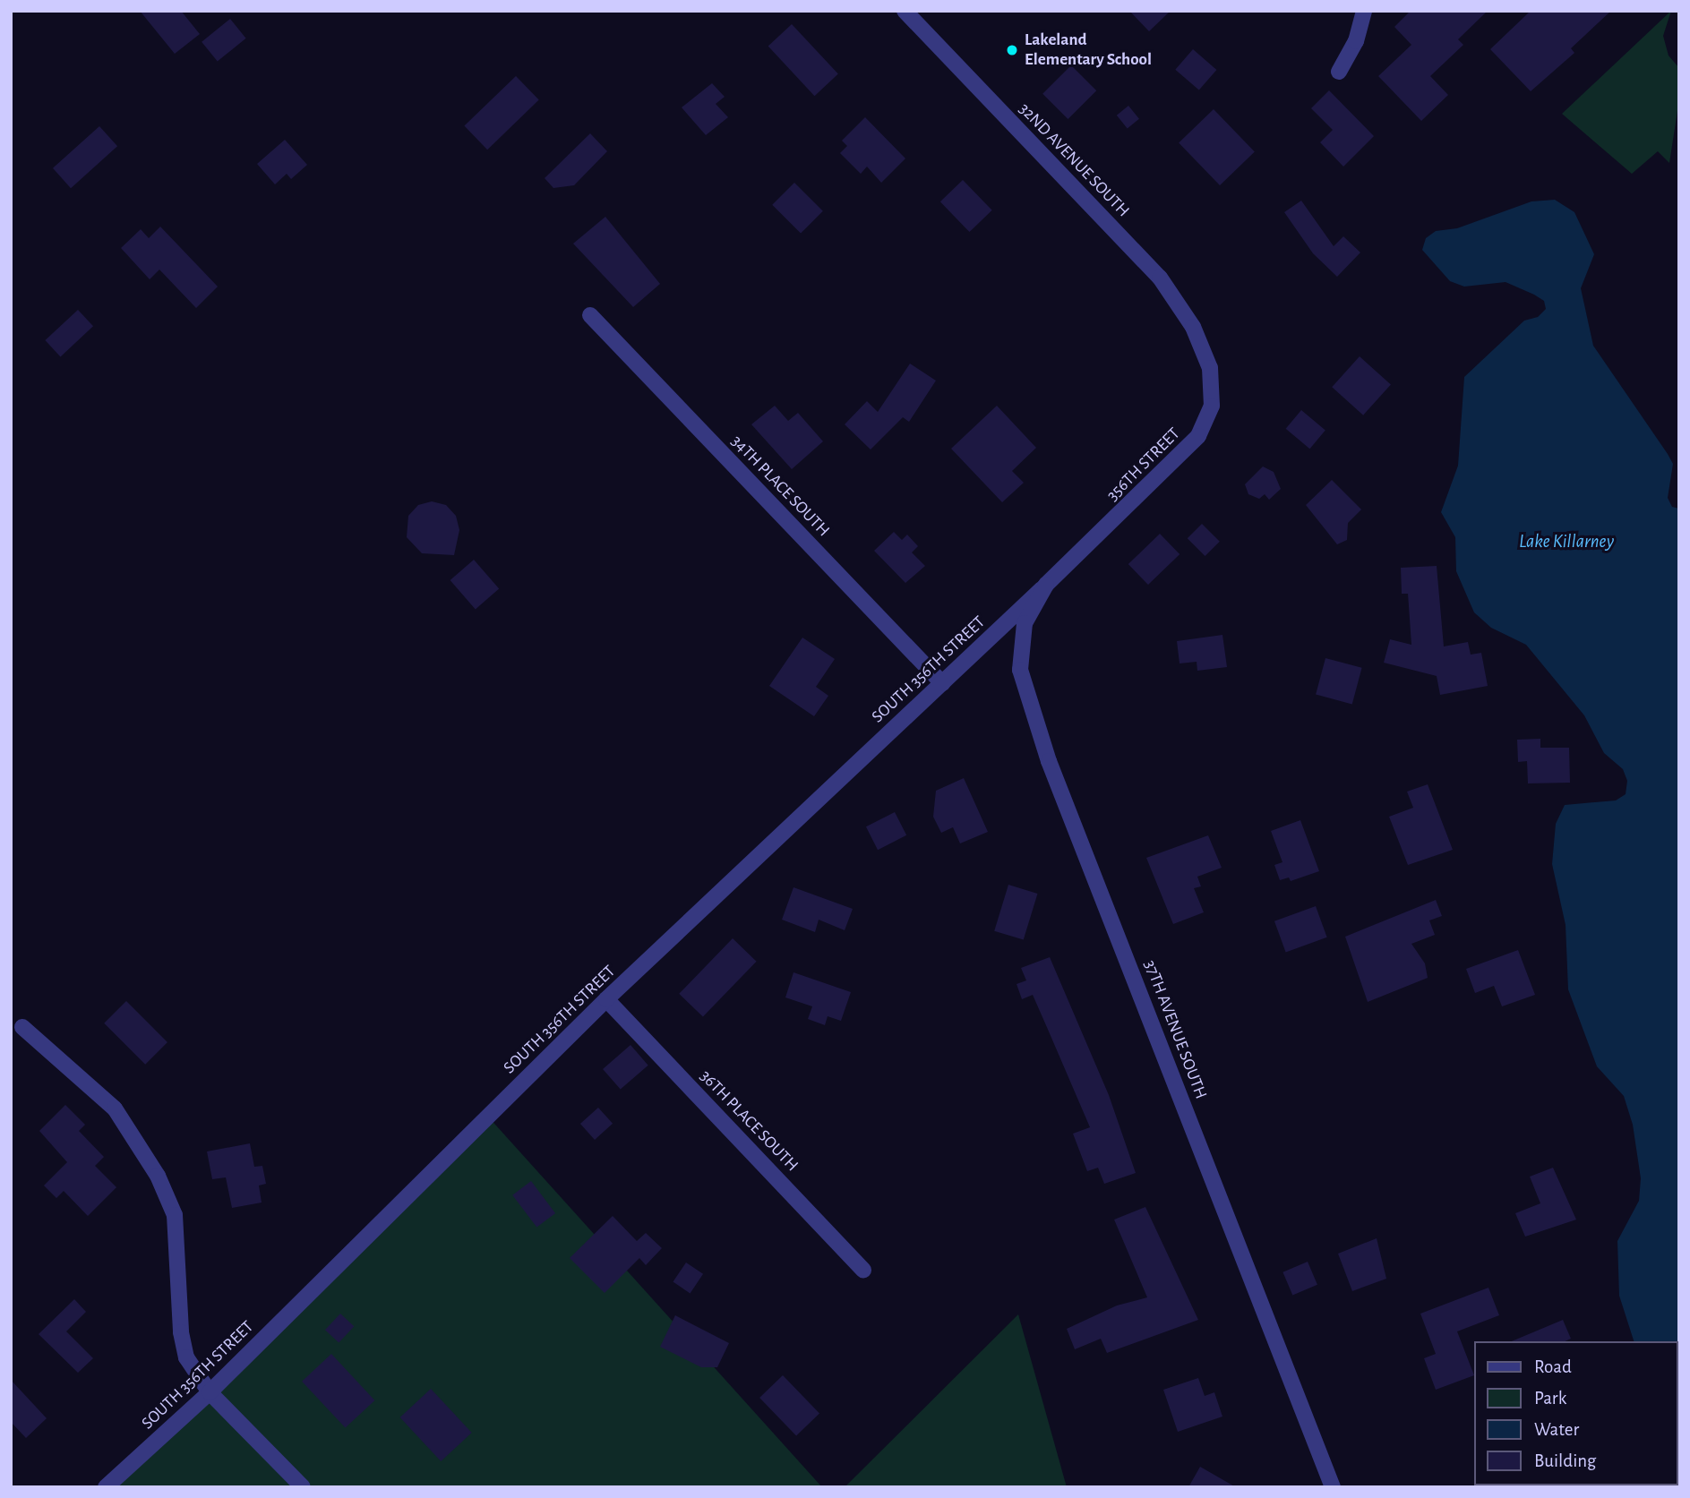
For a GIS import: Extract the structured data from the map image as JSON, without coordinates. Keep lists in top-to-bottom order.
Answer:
{
  "streets": {
    "street": [
      "32ND AVENUE SOUTH",
      "356TH STREET",
      "34TH PLACE SOUTH",
      "SOUTH 356TH STREET",
      "37TH AVENUE SOUTH",
      "36TH PLACE SOUTH"
    ]
  },
  "crossings": [
    ["32ND AVENUE SOUTH", "356TH STREET"],
    ["356TH STREET", "SOUTH 356TH STREET"],
    ["356TH STREET", "37TH AVENUE SOUTH"],
    ["34TH PLACE SOUTH", "SOUTH 356TH STREET"],
    ["SOUTH 356TH STREET", "37TH AVENUE SOUTH"],
    ["SOUTH 356TH STREET", "36TH PLACE SOUTH"]
  ],
  "water": ["Lake Killarney"],
  "places": ["Lakeland Elementary School"],
  "legend": [
    "Road",
    "Park",
    "Water",
    "Building"
  ]
}
